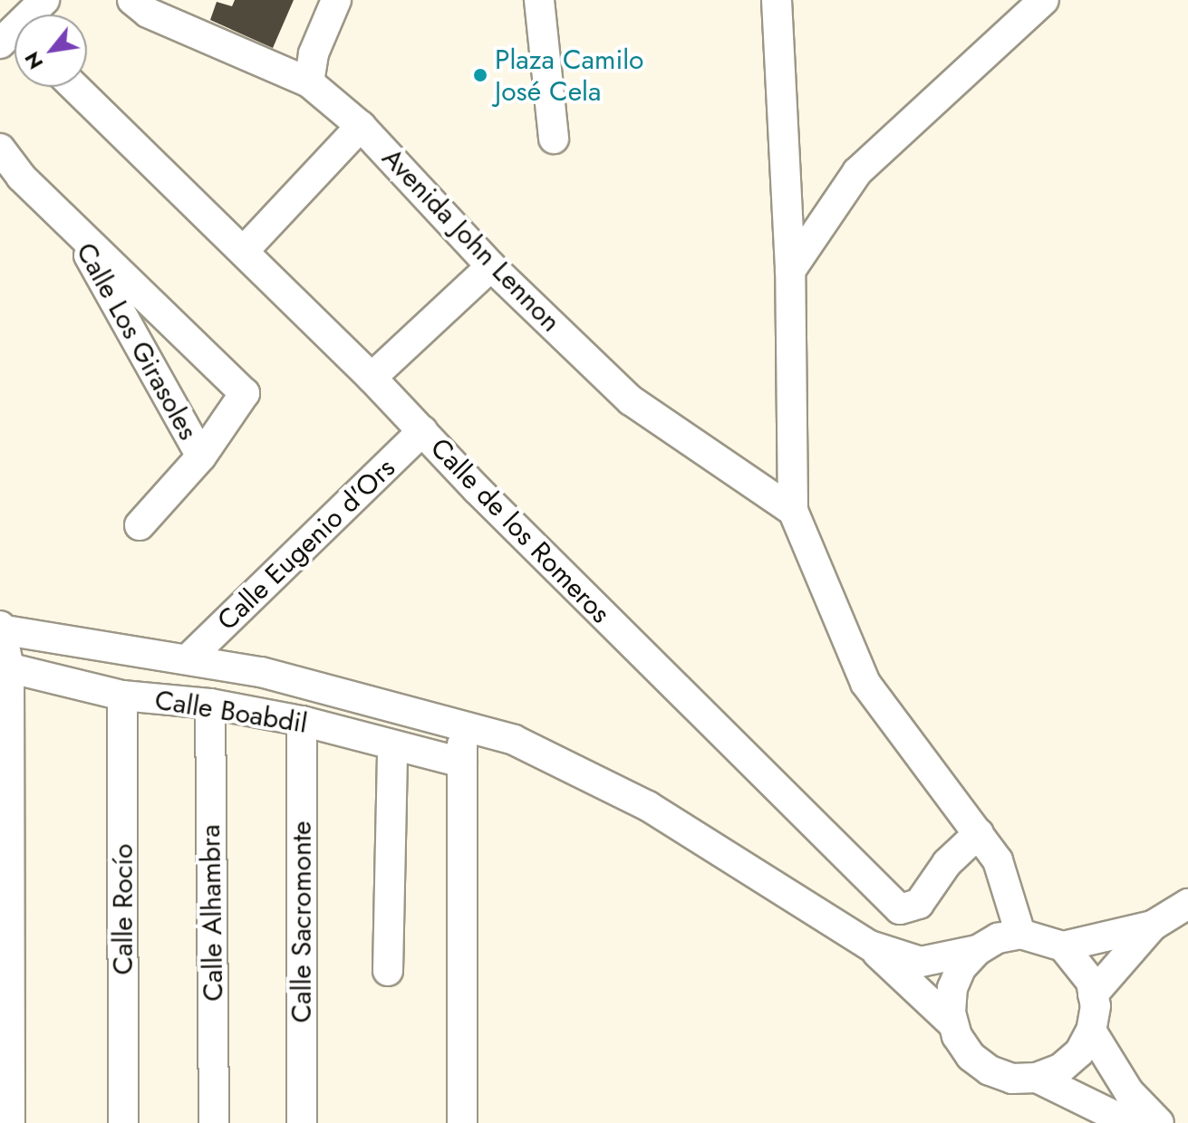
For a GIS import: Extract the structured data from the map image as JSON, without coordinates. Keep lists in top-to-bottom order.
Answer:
{
  "streets": {
    "street": [
      "Avenida John Lennon",
      "Calle Los Girasoles",
      "Calle de los Romeros",
      "Calle Eugenio d'Ors",
      "Calle Boabdil",
      "Calle Rocío",
      "Calle Alhambra",
      "Calle Sacromonte"
    ]
  },
  "crossings": [
    ["Calle de los Romeros", "Calle Eugenio d'Ors"],
    ["Calle Boabdil", "Calle Rocío"],
    ["Calle Boabdil", "Calle Alhambra"],
    ["Calle Boabdil", "Calle Sacromonte"]
  ],
  "places": ["Plaza Camilo José Cela"],
  "north": "bottom left"
}
